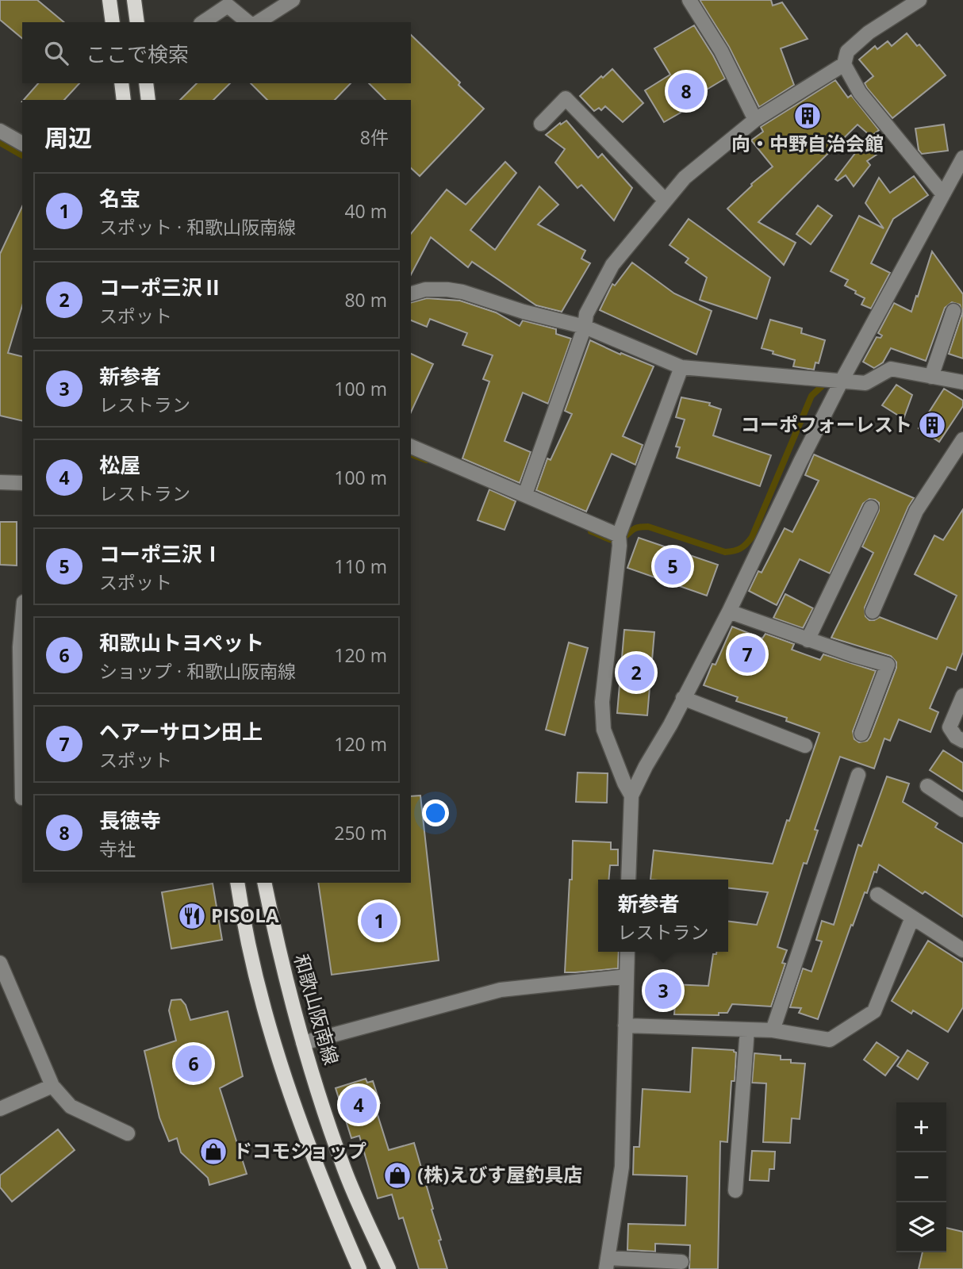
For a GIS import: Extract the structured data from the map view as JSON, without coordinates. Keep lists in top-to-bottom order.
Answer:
{
  "streets": {
    "main road": ["和歌山阪南線"]
  },
  "places": {
    "building": ["向・中野自治会館", "コーポフォーレスト"],
    "restaurant": ["PISOLA"],
    "shop": ["ドコモショップ", "(株)えびす屋釣具店"]
  },
  "page": {
    "search": "ここで検索",
    "pins": [
      "8",
      "5",
      "7",
      "2",
      "1",
      "3",
      "6",
      "4"
    ],
    "heading": ["周辺", "8件"],
    "list": [
      {
        "mark": "1",
        "name": "名宝",
        "note": "スポット · 和歌山阪南線",
        "value": "40 m"
      },
      {
        "mark": "2",
        "name": "コーポ三沢Ⅱ",
        "note": "スポット",
        "value": "80 m"
      },
      {
        "mark": "3",
        "name": "新参者",
        "note": "レストラン",
        "value": "100 m"
      },
      {
        "mark": "4",
        "name": "松屋",
        "note": "レストラン",
        "value": "100 m"
      },
      {
        "mark": "5",
        "name": "コーポ三沢Ⅰ",
        "note": "スポット",
        "value": "110 m"
      },
      {
        "mark": "6",
        "name": "和歌山トヨペット",
        "note": "ショップ · 和歌山阪南線",
        "value": "120 m"
      },
      {
        "mark": "7",
        "name": "ヘアーサロン田上",
        "note": "スポット",
        "value": "120 m"
      },
      {
        "mark": "8",
        "name": "長徳寺",
        "note": "寺社",
        "value": "250 m"
      }
    ],
    "popup": ["新参者", "レストラン"],
    "map_buttons": ["+", "−"]
  }
}
